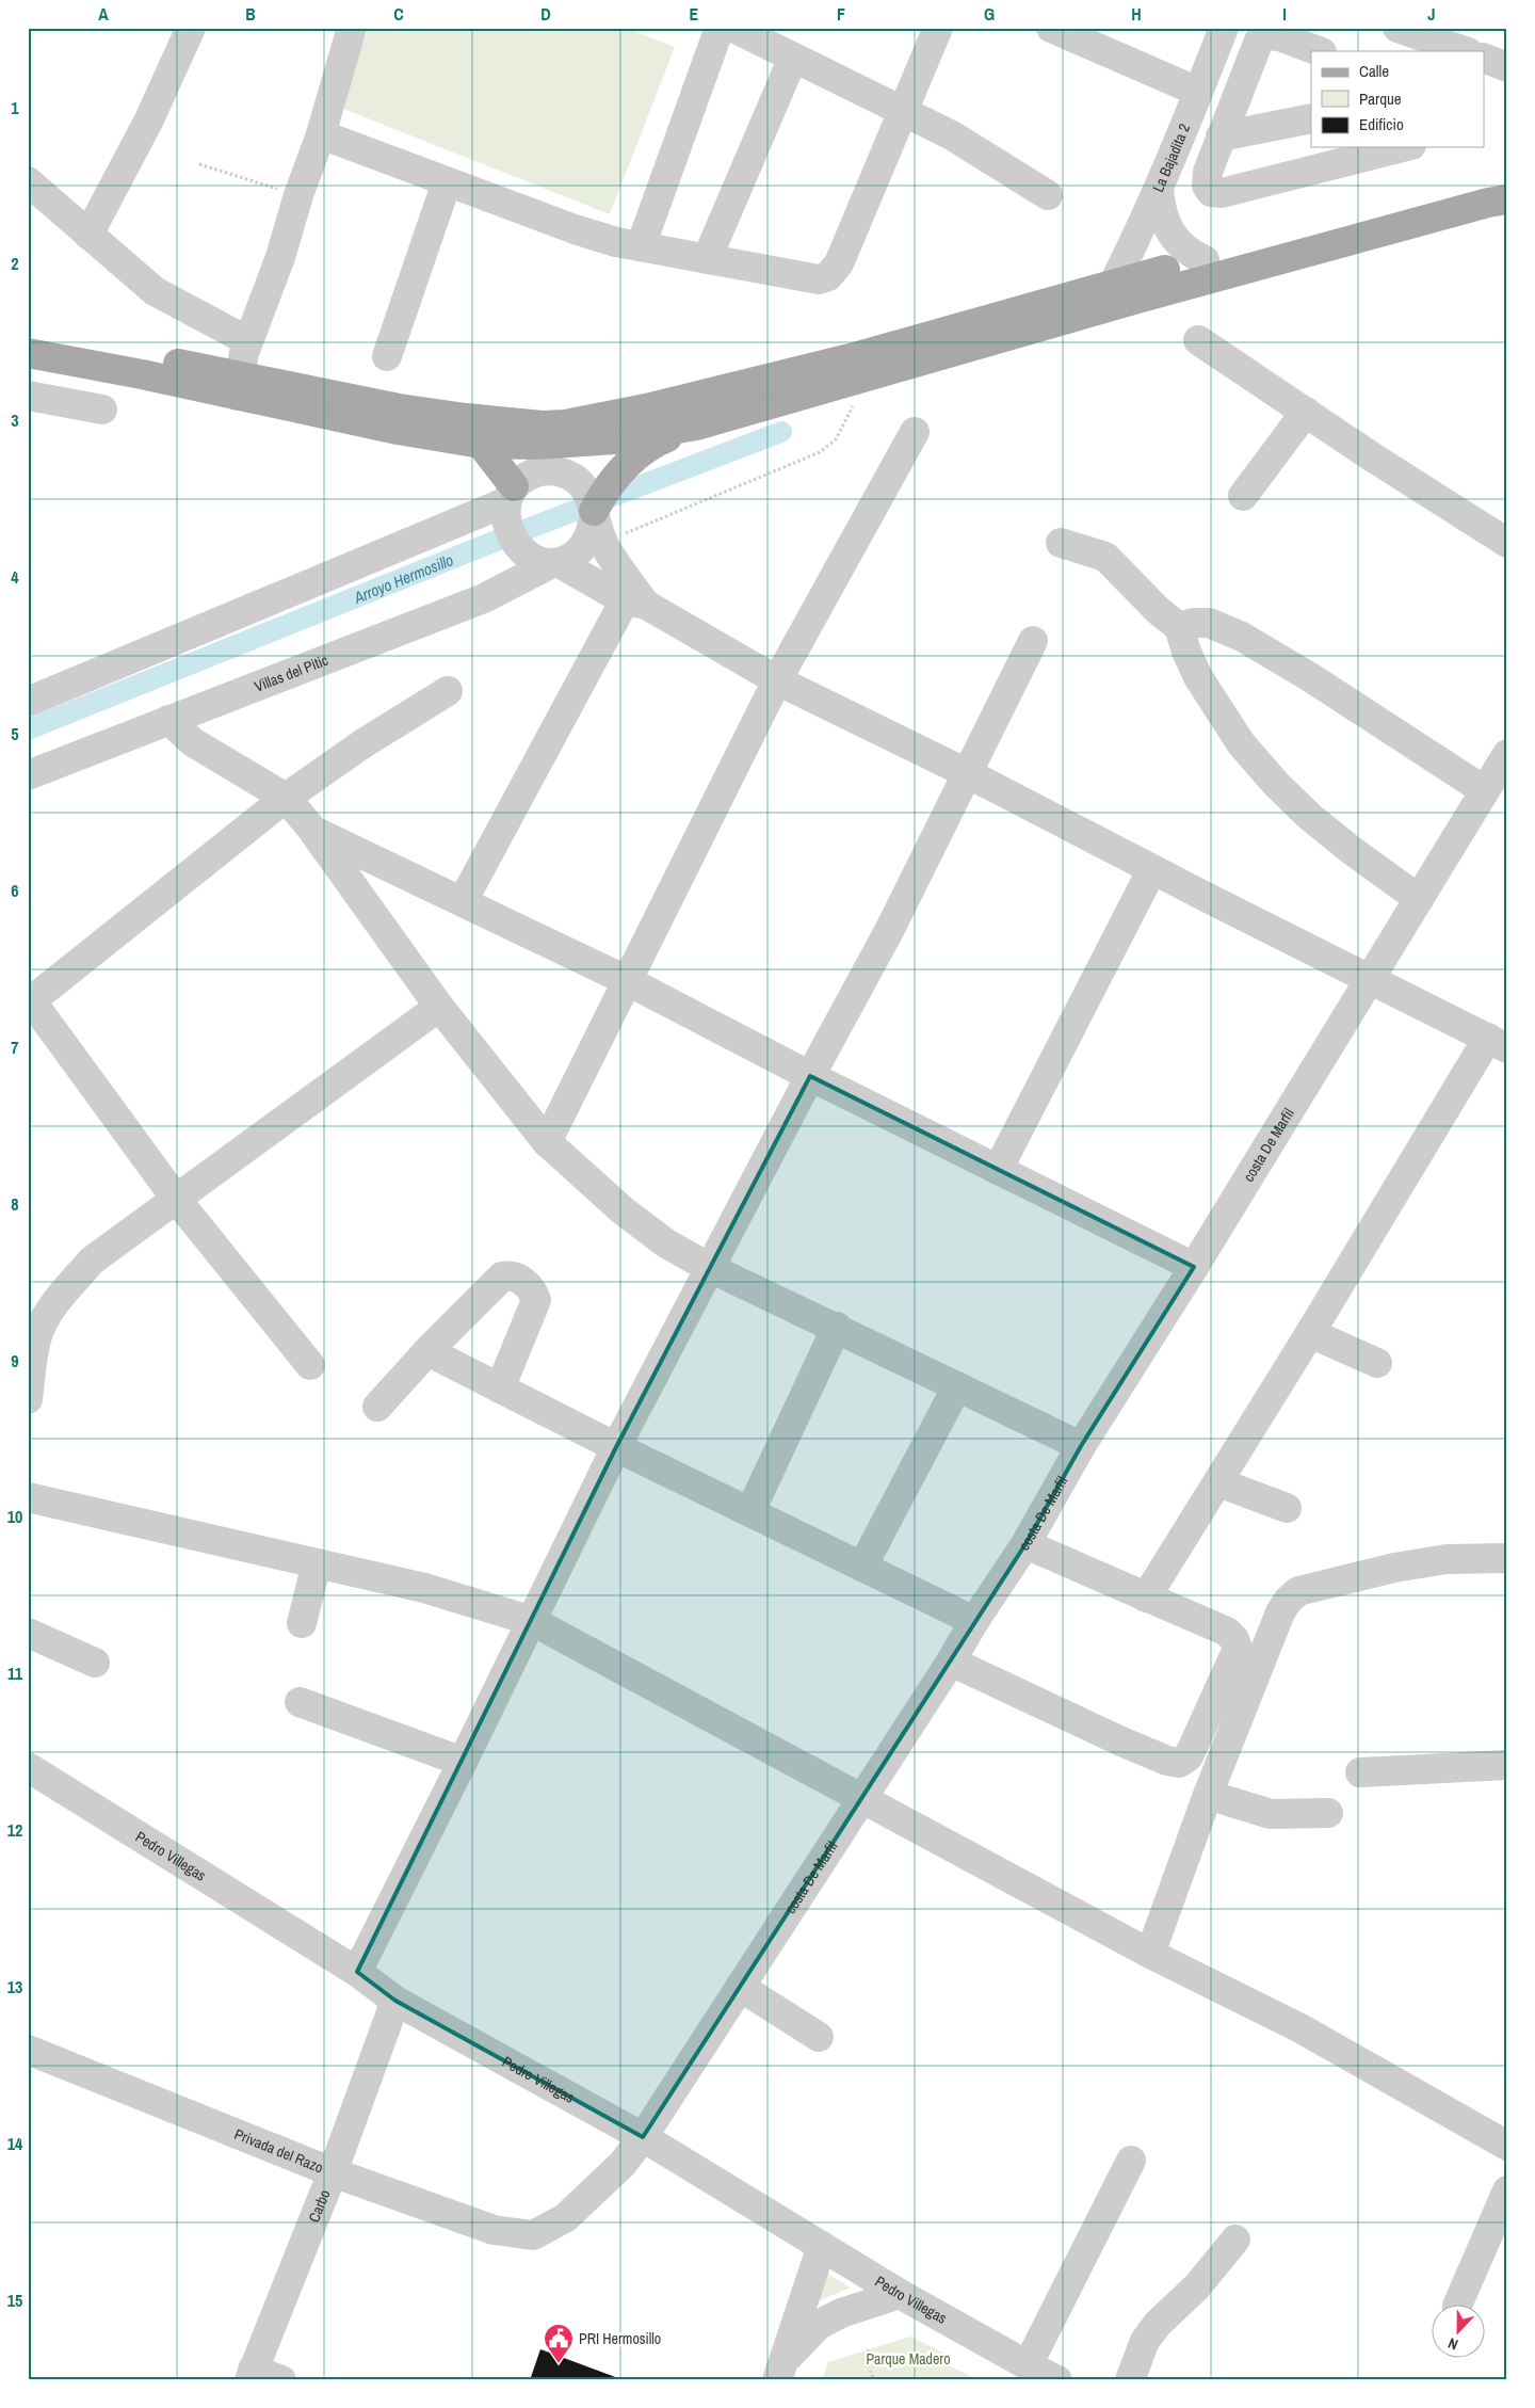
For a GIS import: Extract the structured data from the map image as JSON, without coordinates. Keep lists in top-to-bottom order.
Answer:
{
  "streets": {
    "street": [
      "La Bajadita 2",
      "Villas del Pitic",
      "costa De Marfil",
      "Pedro Villegas",
      "Privada del Razo",
      "Carbo"
    ]
  },
  "crossings": [
    ["costa De Marfil", "Pedro Villegas"],
    ["costa De Marfil", "Privada del Razo"],
    ["Pedro Villegas", "Carbo"],
    ["Privada del Razo", "Carbo"]
  ],
  "water": ["Arroyo Hermosillo"],
  "parks": ["Parque Madero"],
  "places": {
    "public building": ["PRI Hermosillo"]
  },
  "legend": ["Calle", "Parque", "Edificio"],
  "north": "bottom",
  "grid": {
    "columns": [
      "A",
      "B",
      "C",
      "D",
      "E",
      "F",
      "G",
      "H",
      "I",
      "J"
    ],
    "rows": [
      "1",
      "2",
      "3",
      "4",
      "5",
      "6",
      "7",
      "8",
      "9",
      "10",
      "11",
      "12",
      "13",
      "14",
      "15"
    ]
  }
}
